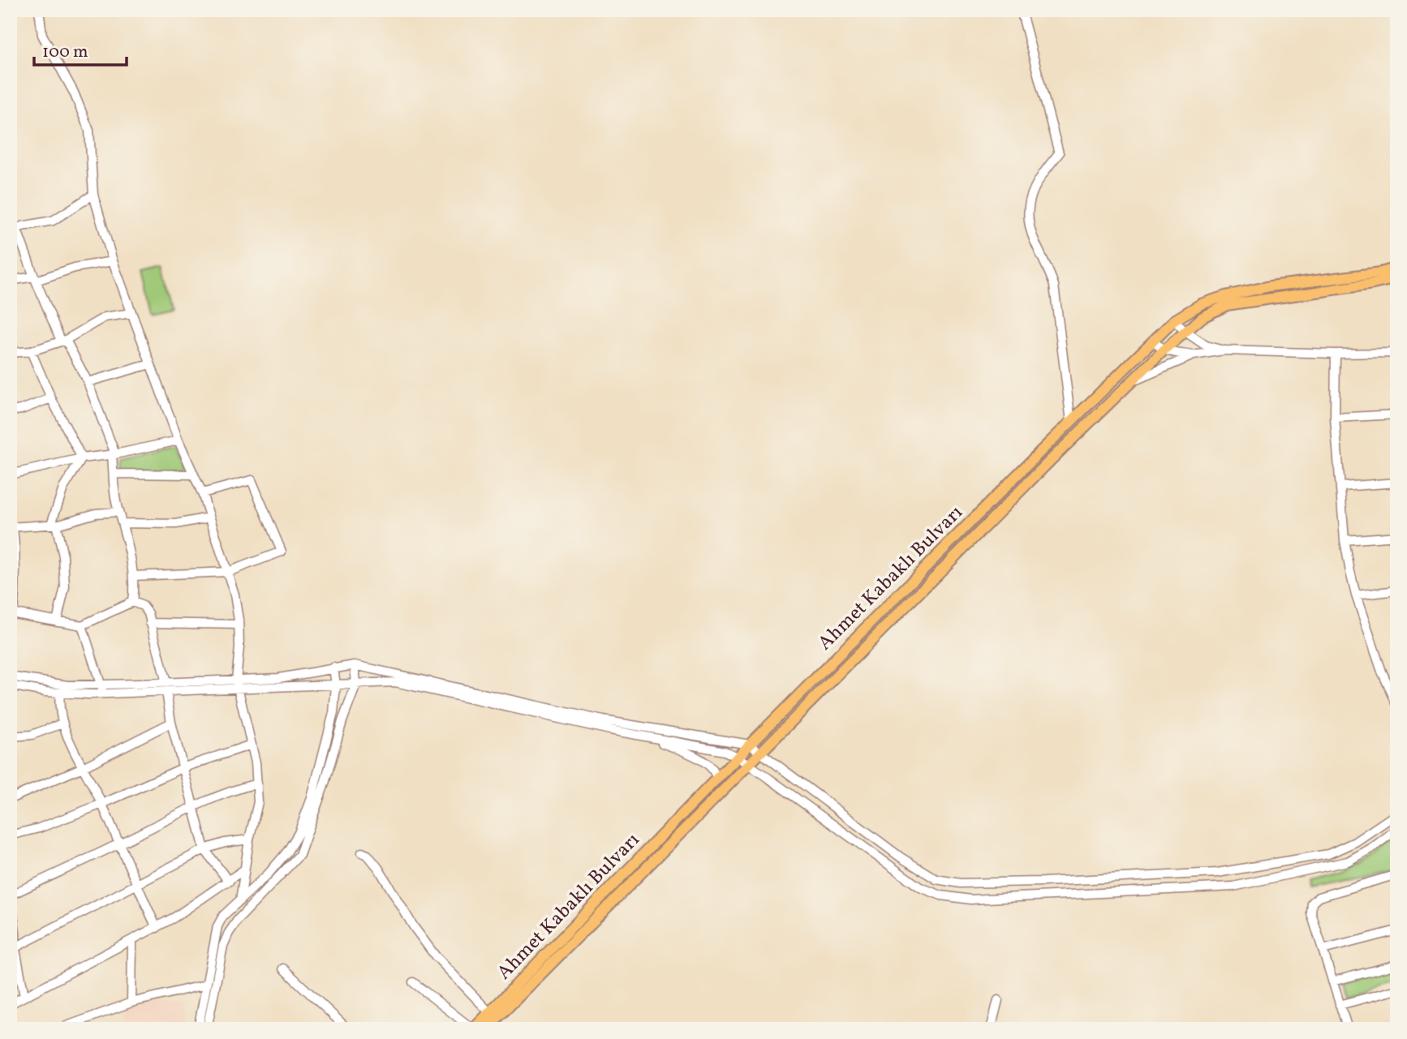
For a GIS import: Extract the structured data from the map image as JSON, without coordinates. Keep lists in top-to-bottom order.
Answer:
{
  "streets": {
    "main road": ["Ahmet Kabaklı Bulvarı"]
  },
  "scale_bar": "100 m"
}
